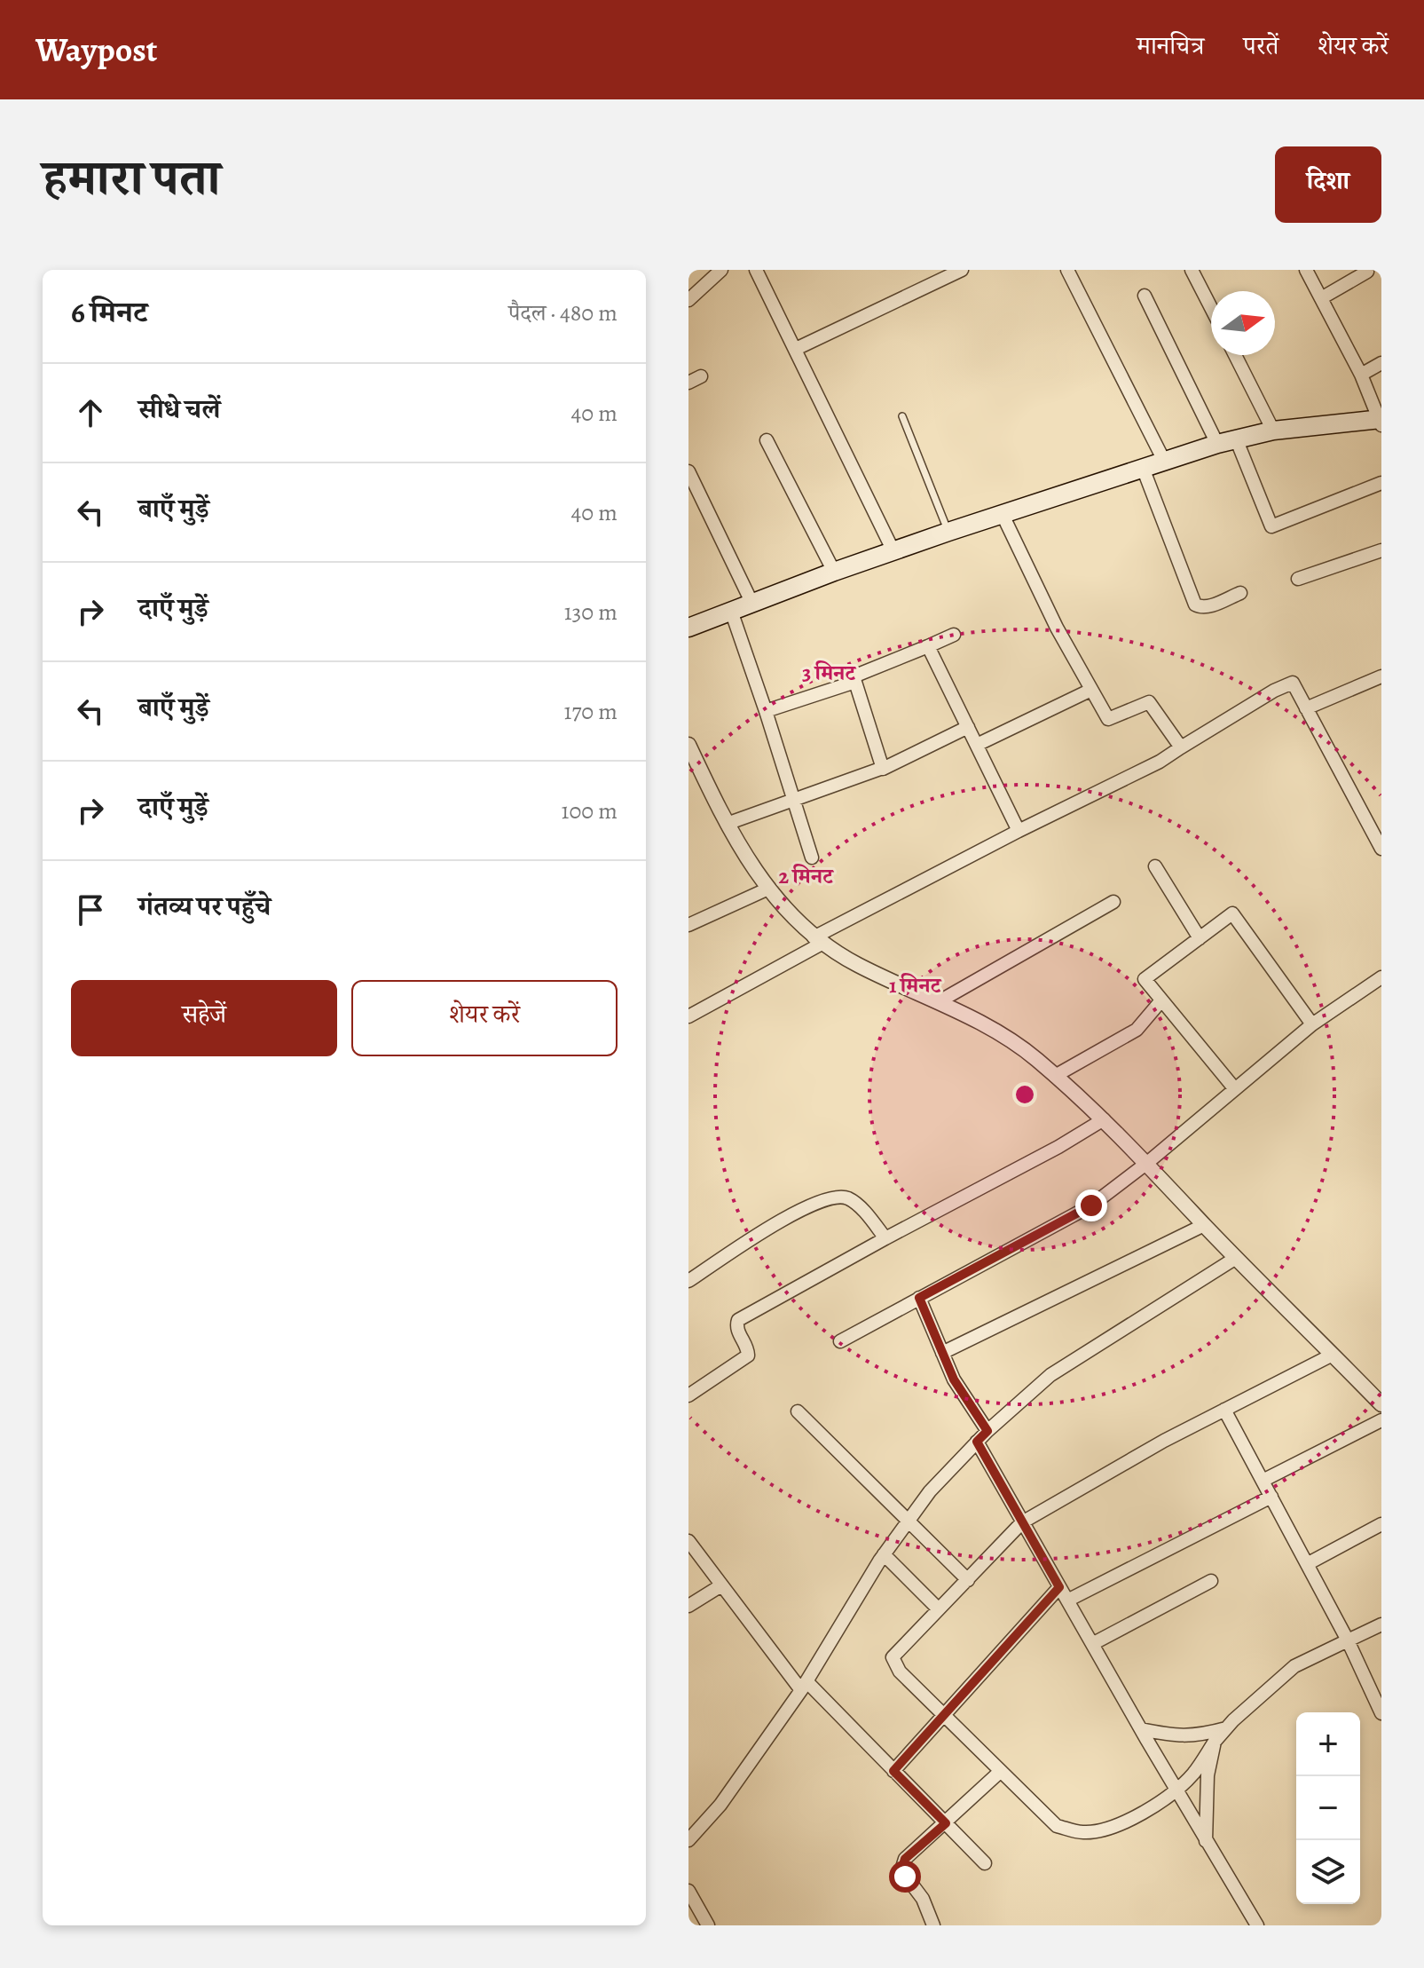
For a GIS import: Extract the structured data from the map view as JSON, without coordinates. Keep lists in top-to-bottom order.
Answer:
{
  "north": "right",
  "page": {
    "header": "Waypost",
    "nav": ["मानचित्र", "परतें", "शेयर करें"],
    "title": "हमारा पता",
    "buttons": [
      "दिशा",
      ["सहेजें", "शेयर करें"]
    ],
    "heading": ["6 मिनट", "पैदल · 480 m"],
    "list": [
      ["सीधे चलें", "40 m"],
      ["बाएँ मुड़ें", "40 m"],
      ["दाएँ मुड़ें", "130 m"],
      ["बाएँ मुड़ें", "170 m"],
      ["दाएँ मुड़ें", "100 m"],
      "गंतव्य पर पहुँचे"
    ],
    "map_buttons": ["+", "−"]
  },
  "rings": ["3 मिनट", "2 मिनट", "1 मिनट"]
}
